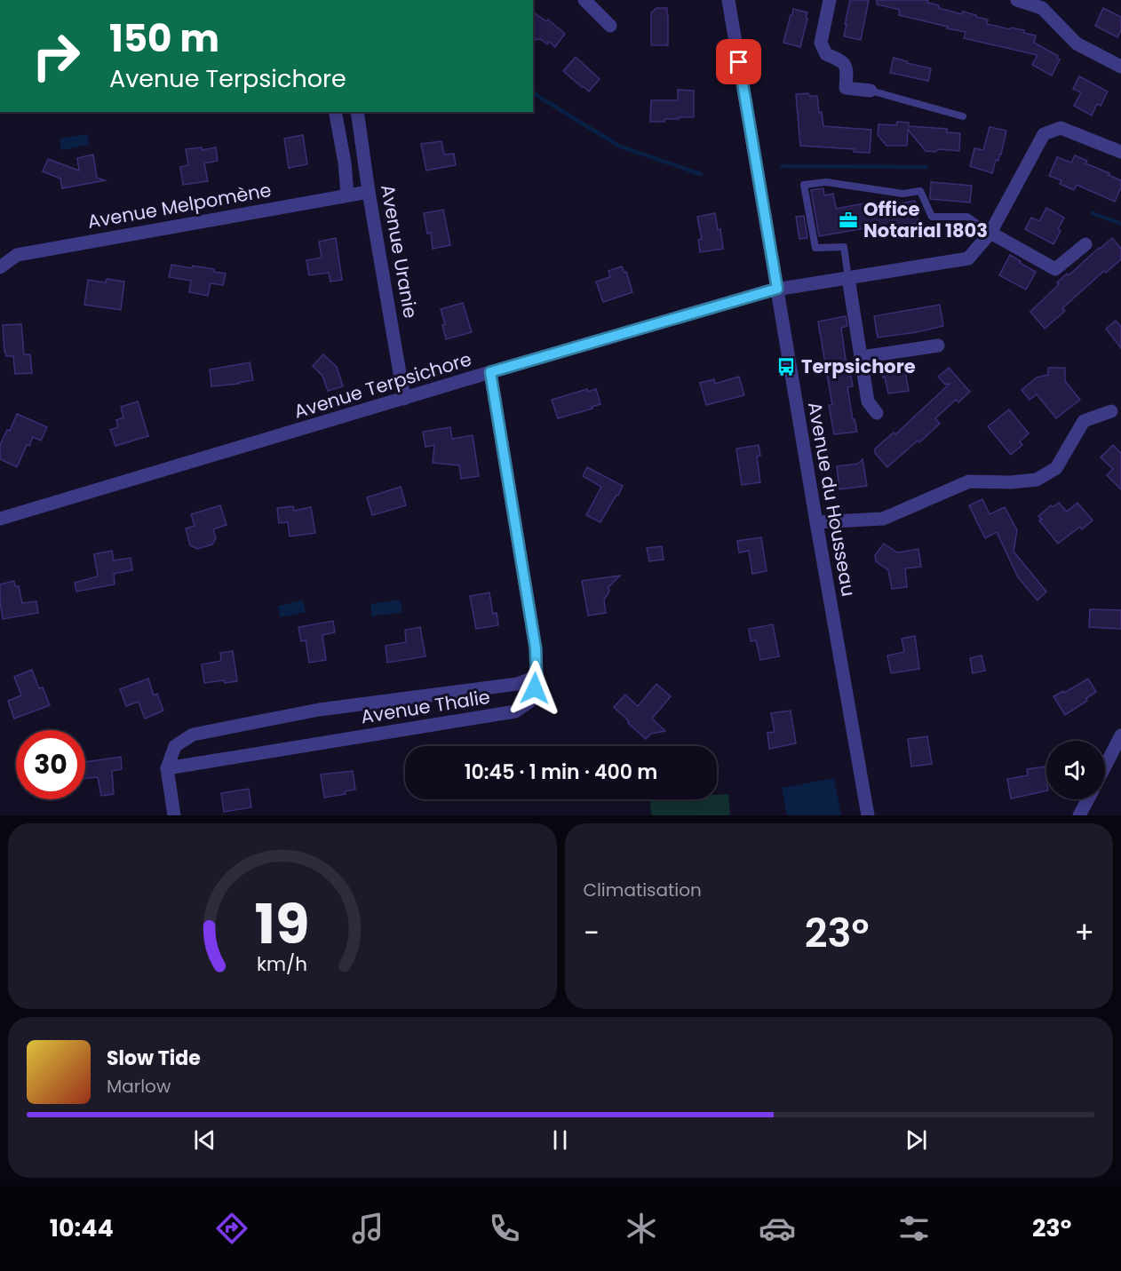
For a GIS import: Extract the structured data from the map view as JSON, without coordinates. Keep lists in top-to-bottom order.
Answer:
{
  "streets": {
    "street": [
      "Avenue Melpomène",
      "Avenue Uranie",
      "Avenue Terpsichore",
      "Avenue du Housseau",
      "Avenue Thalie"
    ]
  },
  "crossings": [
    ["Avenue Melpomène", "Avenue Uranie"],
    ["Avenue Uranie", "Avenue Terpsichore"],
    ["Avenue Terpsichore", "Avenue du Housseau"],
    ["Avenue Terpsichore", "Avenue Thalie"]
  ],
  "places": {
    "office": ["Office Notarial 1803"],
    "bus stop": ["Terpsichore"]
  },
  "page": {
    "turn": ["150 m", "Avenue Terpsichore"],
    "limit": "30",
    "trip": "10:45 · 1 min · 400 m",
    "tile": "Climatisation",
    "heat": ["−", "23°", "+"],
    "song": ["Slow Tide", "Marlow"],
    "tabs": ["10:44", "23°"],
    "gauge": ["19", "km/h"]
  }
}
